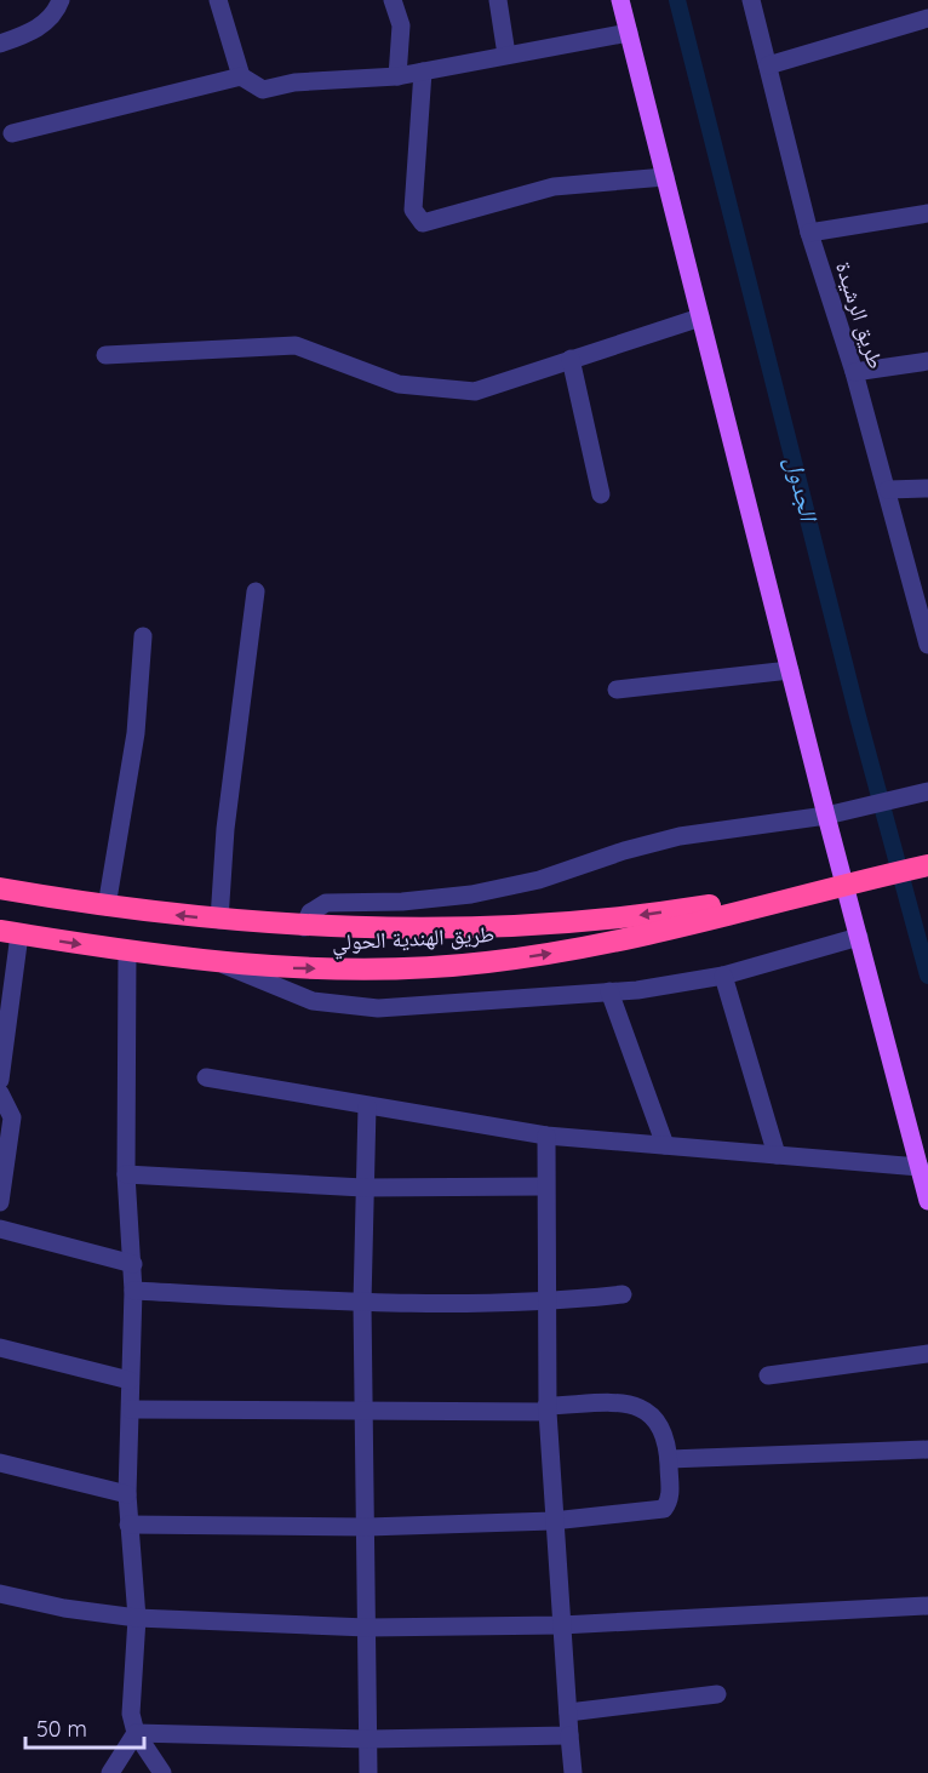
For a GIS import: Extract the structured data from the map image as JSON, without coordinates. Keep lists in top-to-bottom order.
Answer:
{
  "streets": {
    "highway": ["طريق الهندية الحولي"],
    "street": ["طريق الرشيدة"]
  },
  "water": ["الجدول"],
  "scale_bar": "50 m"
}
